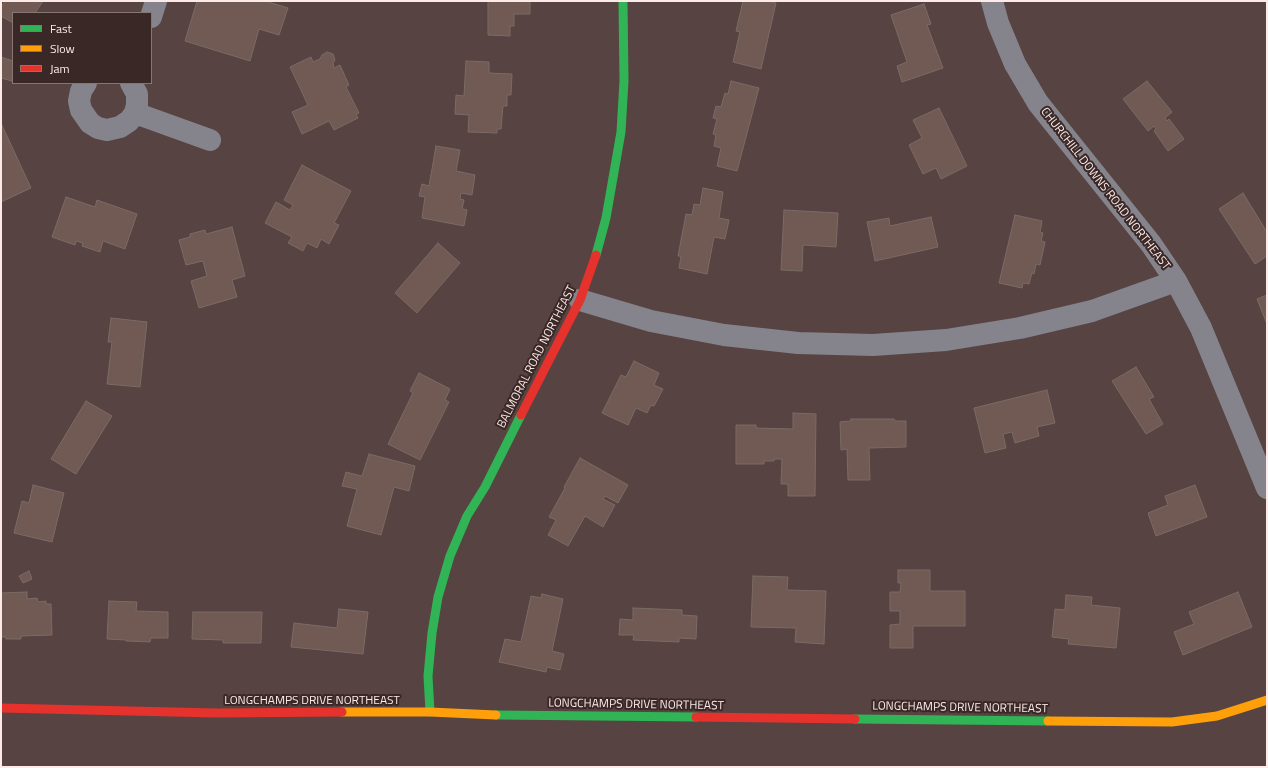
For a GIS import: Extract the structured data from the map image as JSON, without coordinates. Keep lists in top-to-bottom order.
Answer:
{
  "streets": {
    "street": ["CHURCHILL DOWNS ROAD NORTHEAST", "BALMORAL ROAD NORTHEAST", "LONGCHAMPS DRIVE NORTHEAST"]
  },
  "crossings": [
    ["BALMORAL ROAD NORTHEAST", "LONGCHAMPS DRIVE NORTHEAST"]
  ],
  "legend": ["Fast", "Slow", "Jam"]
}
